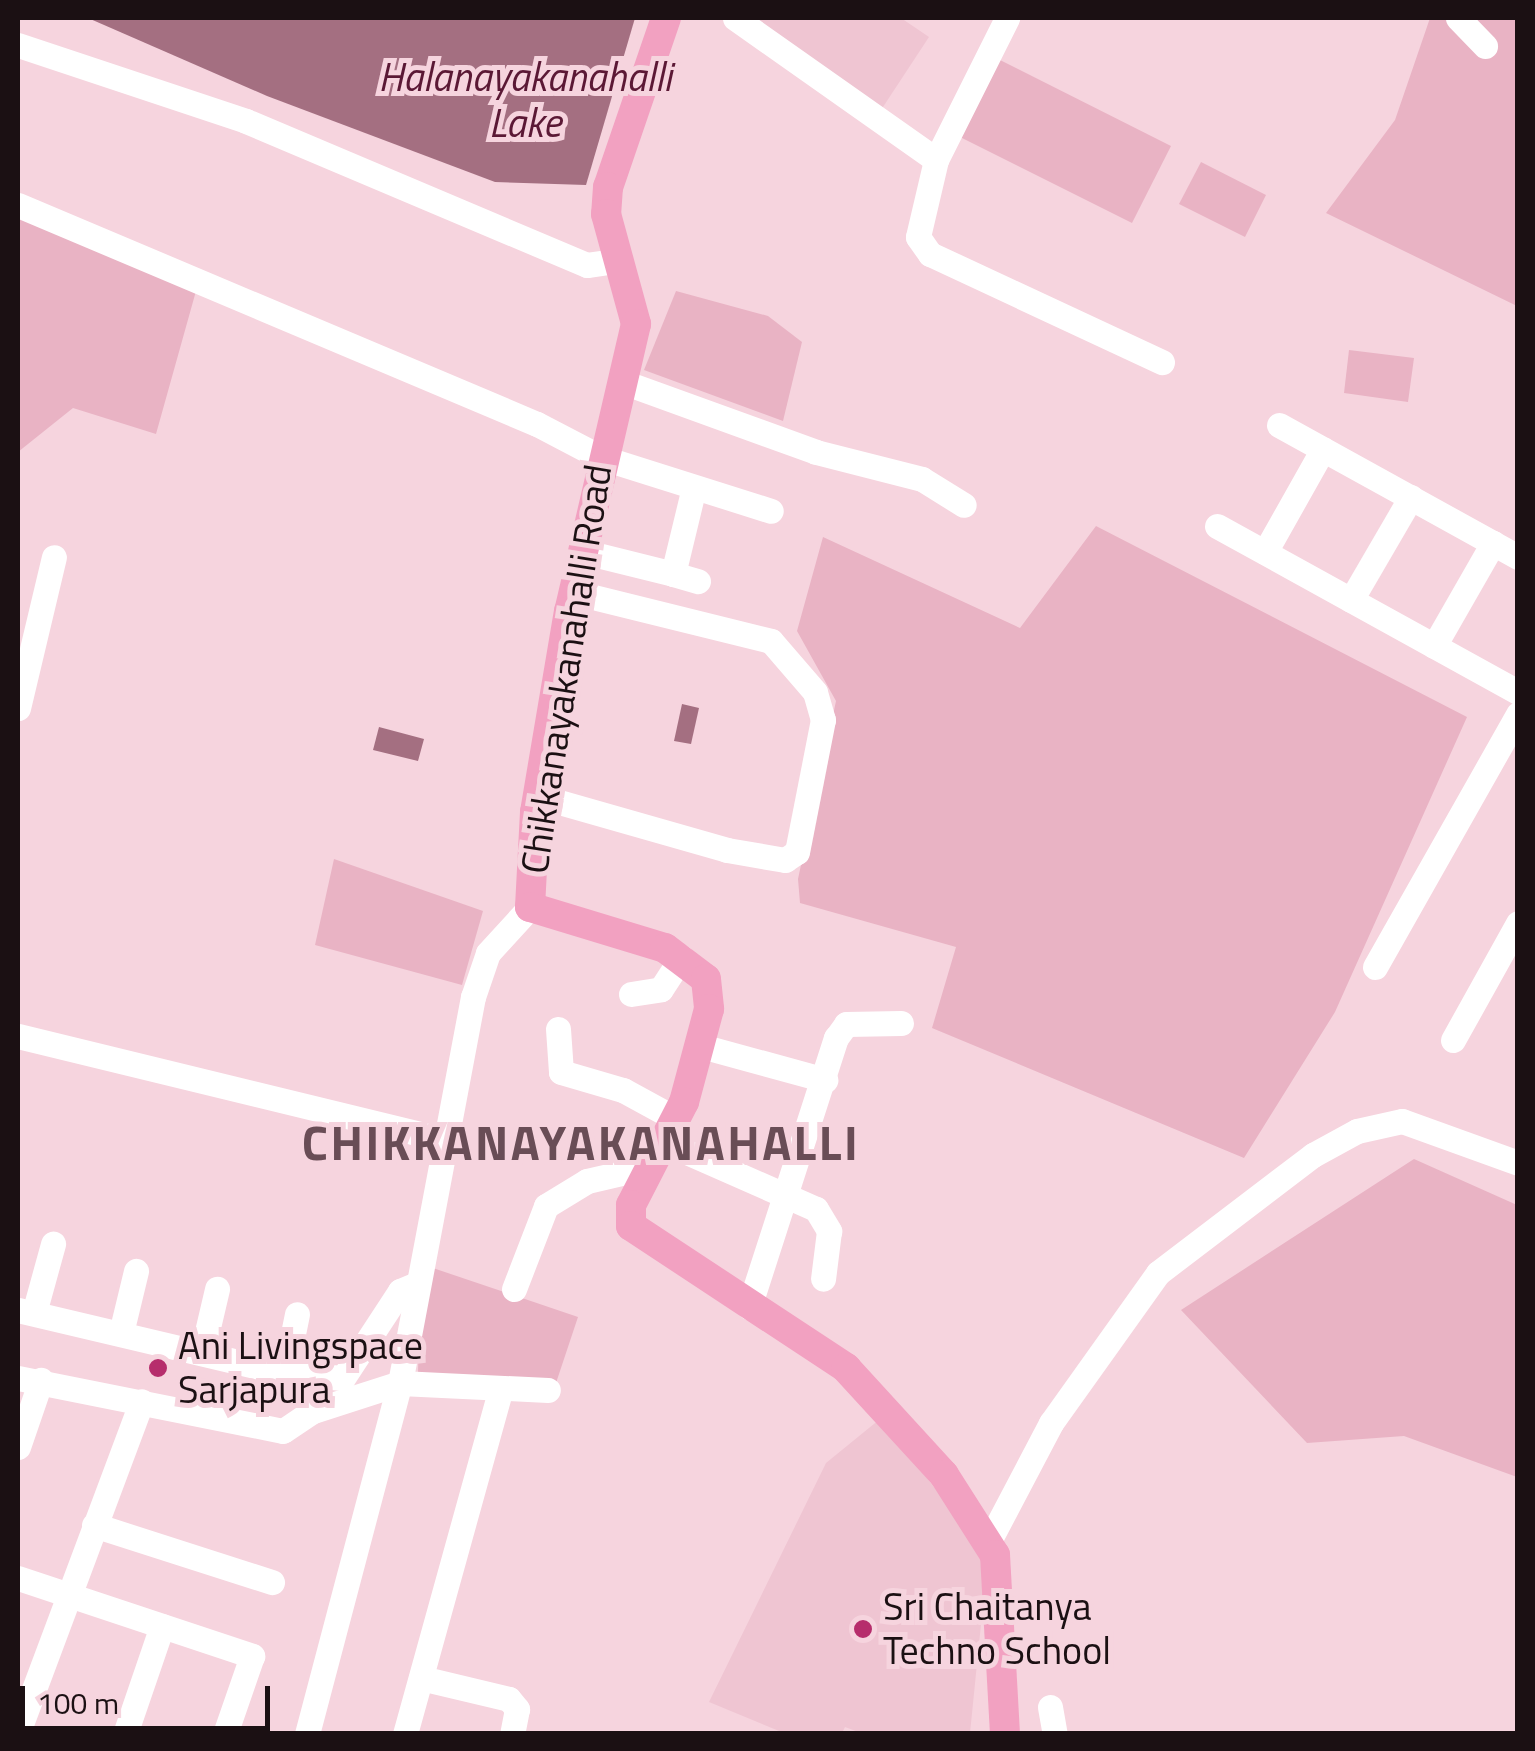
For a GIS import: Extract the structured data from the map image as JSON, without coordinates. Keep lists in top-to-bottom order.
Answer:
{
  "streets": {
    "main road": ["Chikkanayakanahalli Road"]
  },
  "districts": ["CHIKKANAYAKANAHALLI"],
  "water": ["Halanayakanahalli Lake"],
  "places": ["Ani Livingspace Sarjapura", "Sri Chaitanya Techno School"],
  "scale_bar": "100 m"
}
